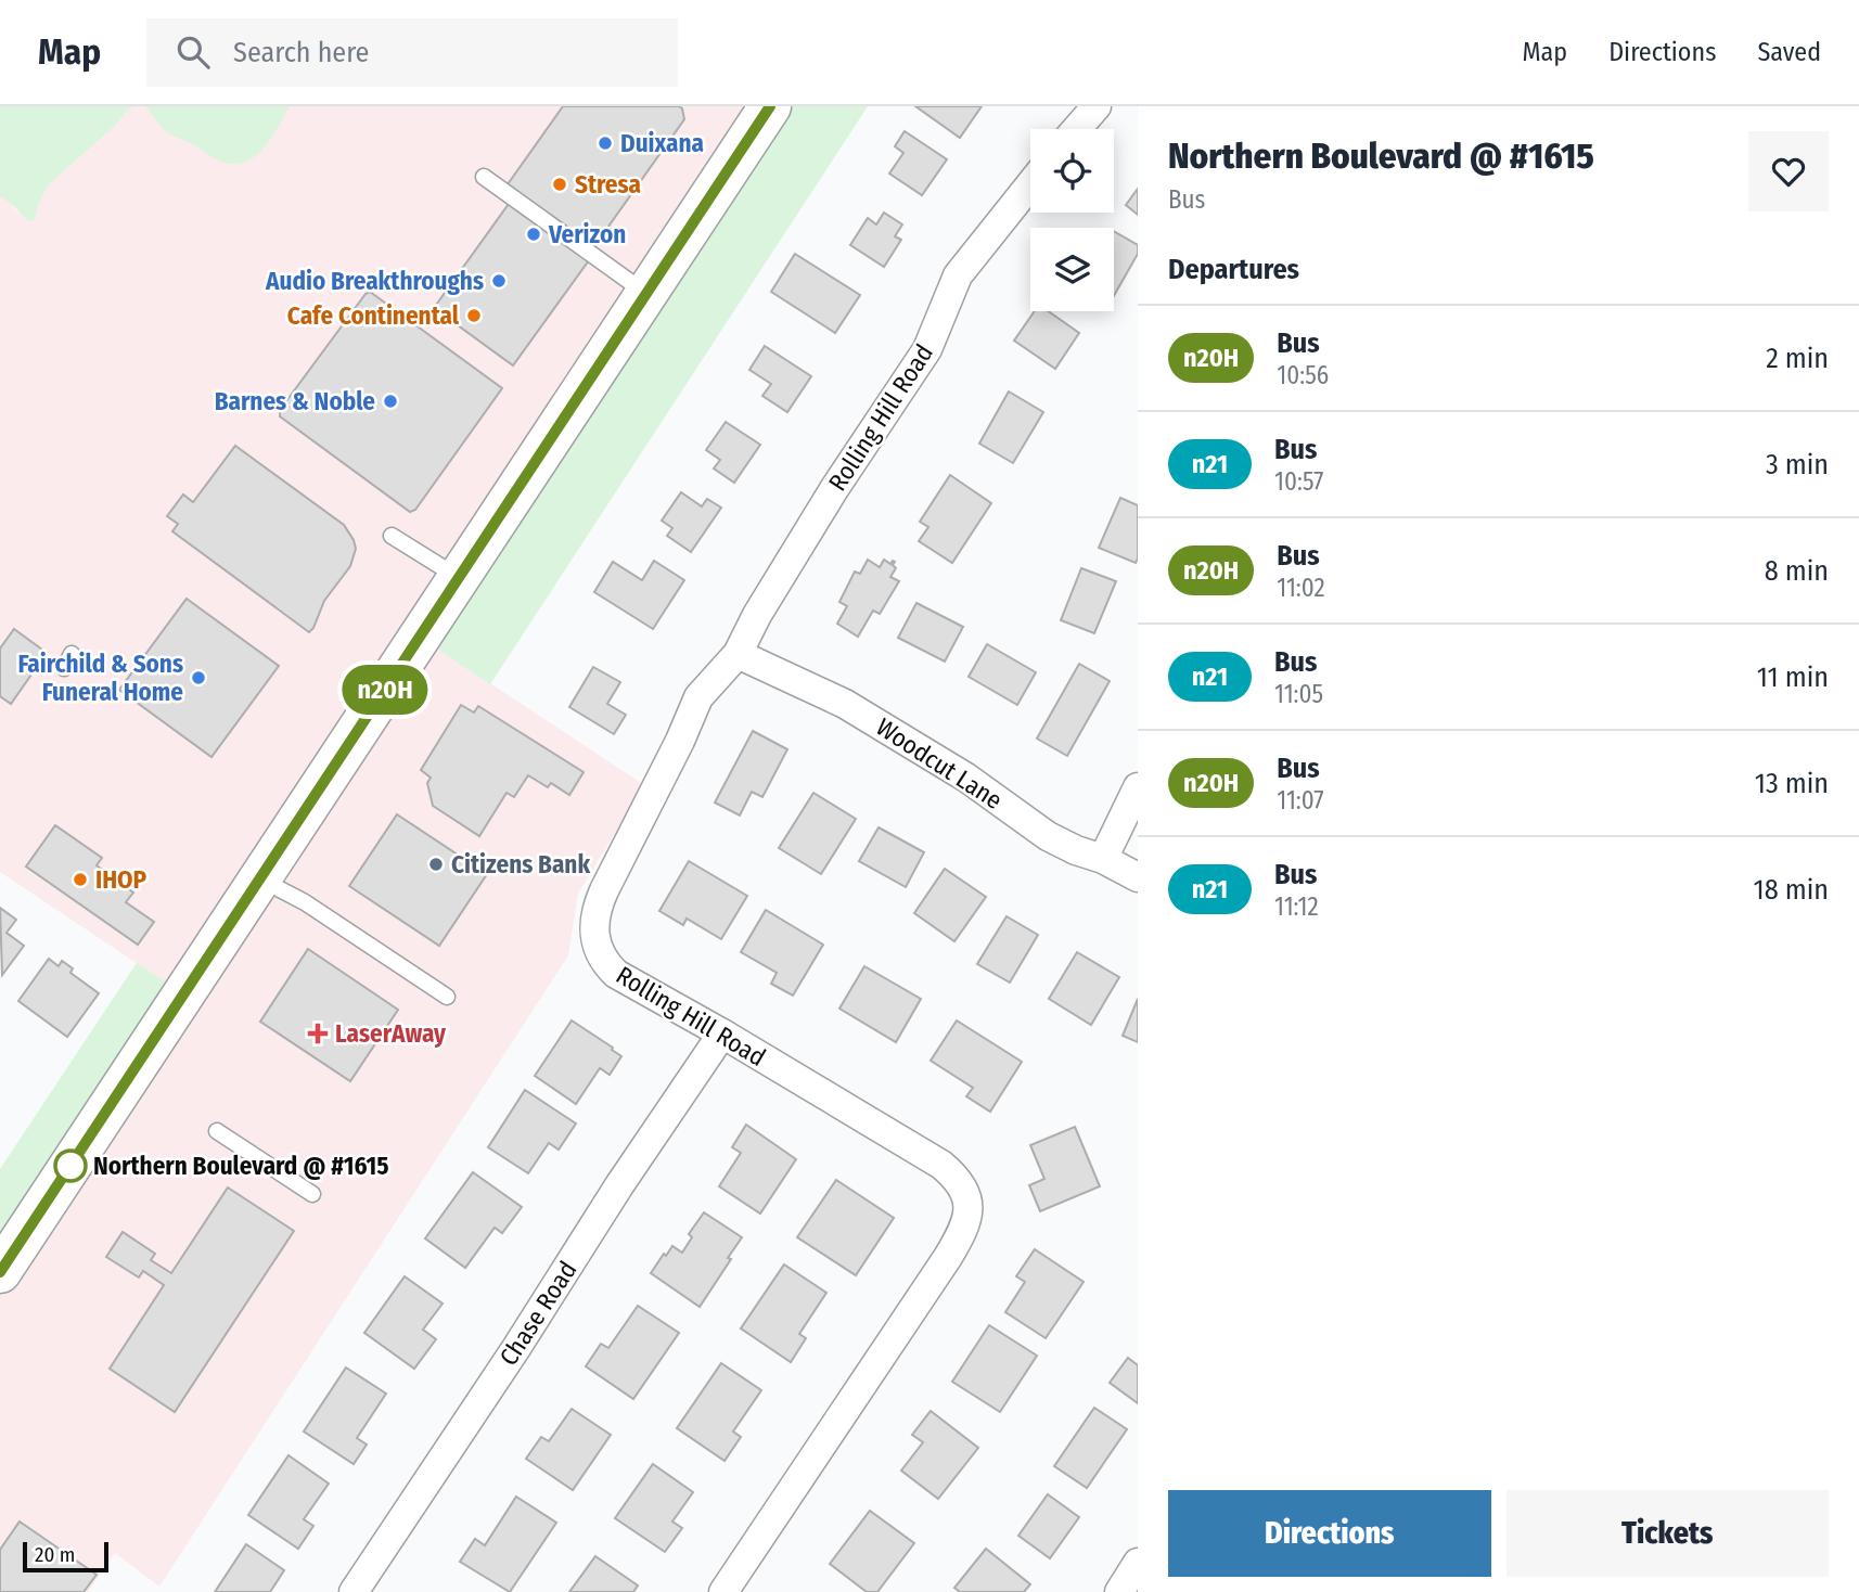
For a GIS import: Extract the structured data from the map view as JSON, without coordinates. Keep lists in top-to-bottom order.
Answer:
{
  "streets": {
    "street": ["Rolling Hill Road", "Woodcut Lane", "Chase Road"]
  },
  "crossings": [
    ["Rolling Hill Road", "Woodcut Lane"],
    ["Rolling Hill Road", "Chase Road"]
  ],
  "places": {
    "other": [
      "Duixana",
      "Stresa",
      "Verizon",
      "Audio Breakthroughs",
      "Cafe Continental",
      "Barnes & Noble",
      "Fairchild & Sons Funeral Home",
      "Citizens Bank",
      "IHOP",
      "Northern Boulevard @ #1615"
    ],
    "health": ["LaserAway"]
  },
  "lines": ["bus line n20H"],
  "scale_bar": "20 m",
  "page": {
    "header": "Map",
    "search": "Search here",
    "nav": ["Map", "Directions", "Saved"],
    "on_map": "n20H",
    "heading": [
      ["Northern Boulevard @ #1615", "Bus"],
      "Departures"
    ],
    "list": [
      {
        "mark": "n20H",
        "name": "Bus",
        "note": "10:56",
        "value": "2 min"
      },
      {
        "mark": "n21",
        "name": "Bus",
        "note": "10:57",
        "value": "3 min"
      },
      {
        "mark": "n20H",
        "name": "Bus",
        "note": "11:02",
        "value": "8 min"
      },
      {
        "mark": "n21",
        "name": "Bus",
        "note": "11:05",
        "value": "11 min"
      },
      {
        "mark": "n20H",
        "name": "Bus",
        "note": "11:07",
        "value": "13 min"
      },
      {
        "mark": "n21",
        "name": "Bus",
        "note": "11:12",
        "value": "18 min"
      }
    ],
    "buttons": ["Directions", "Tickets"],
    "scale": "20 m"
  }
}
